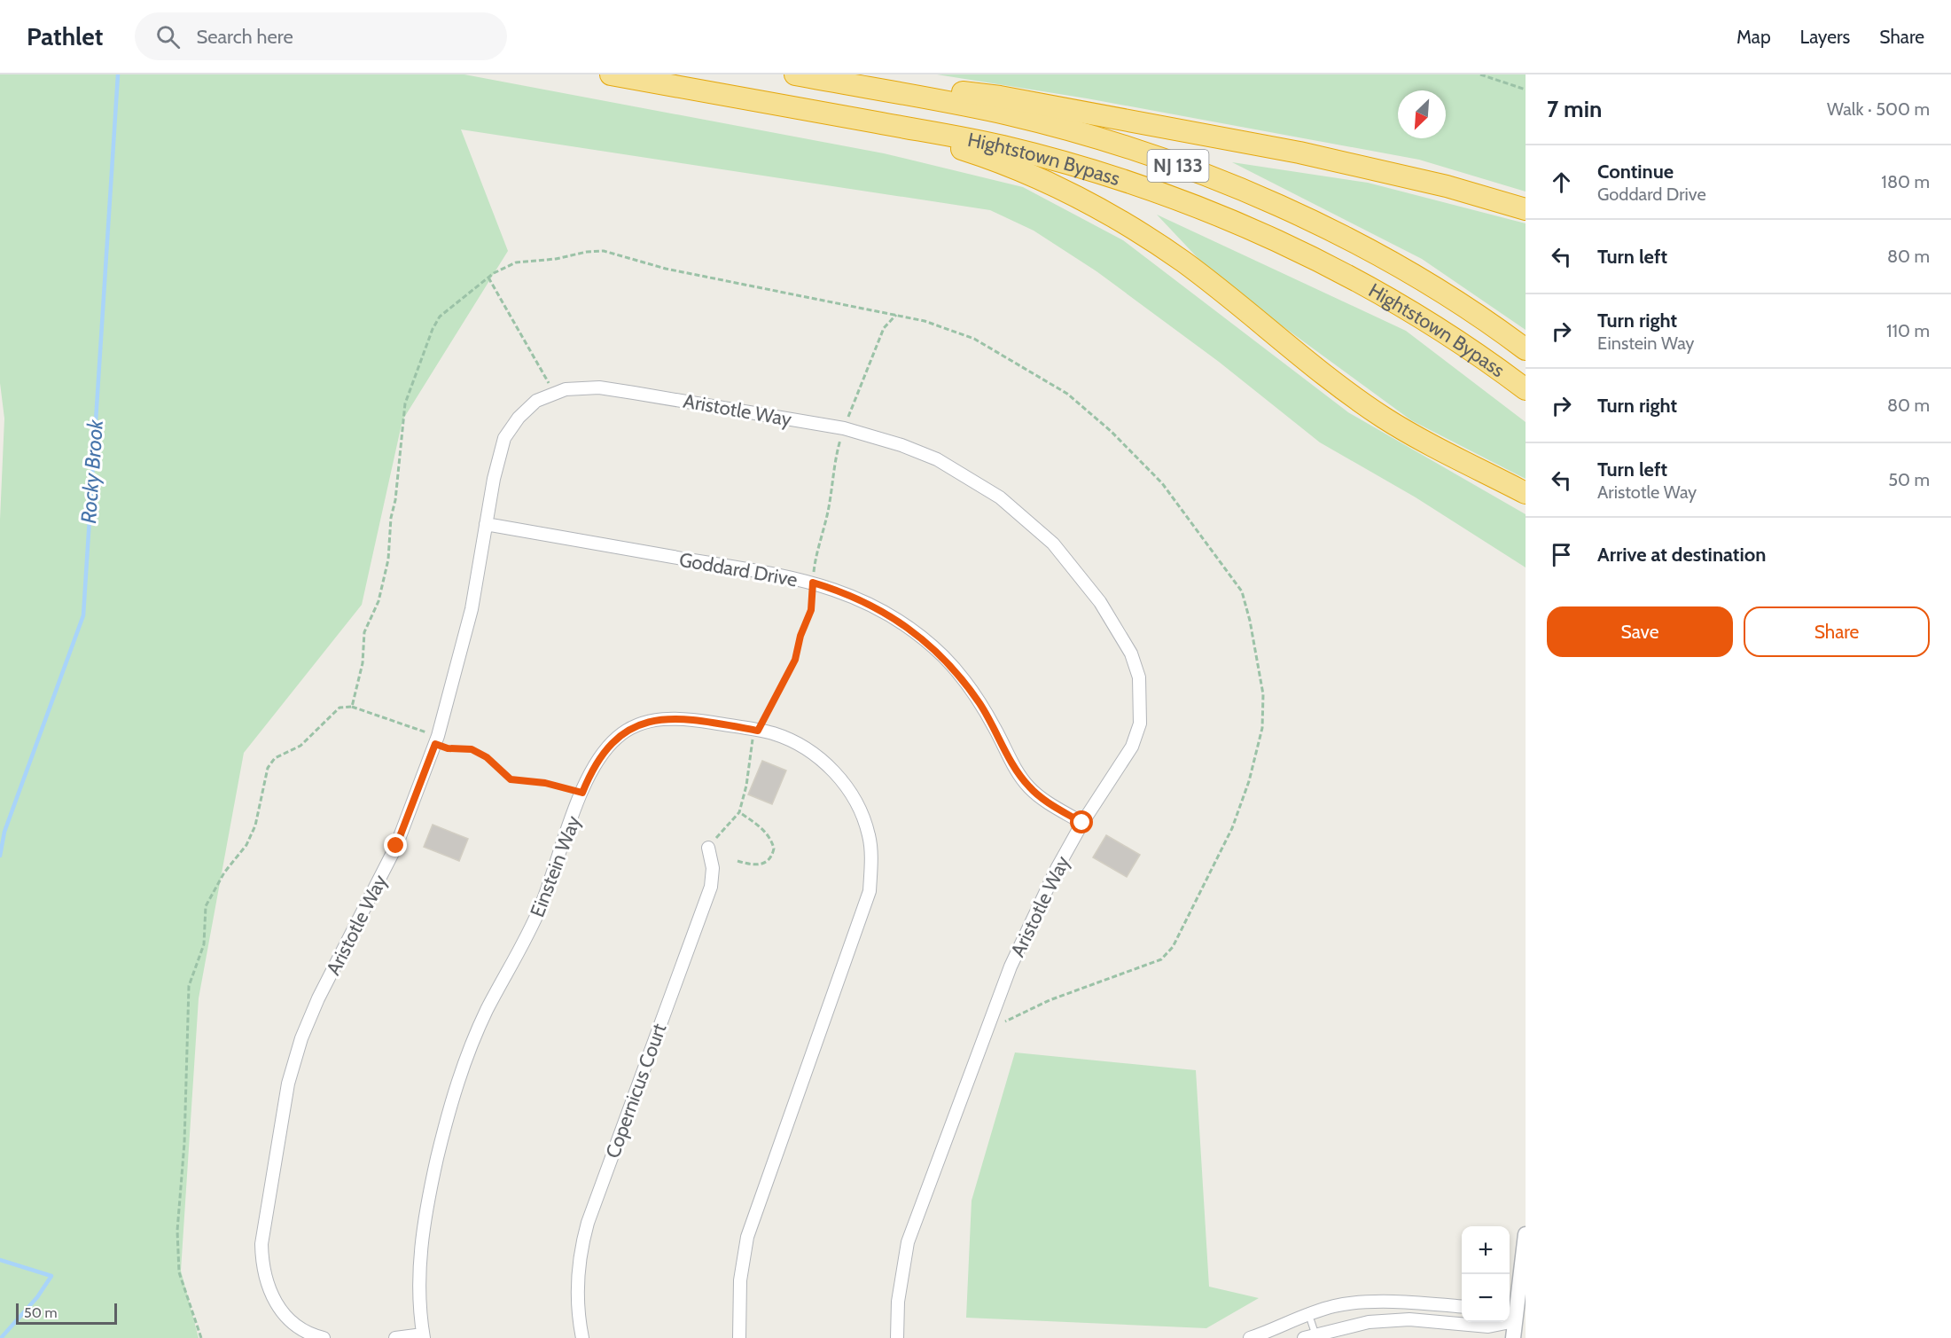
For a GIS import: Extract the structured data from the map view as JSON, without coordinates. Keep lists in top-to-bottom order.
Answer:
{
  "streets": {
    "highway": ["Hightstown Bypass", "NJ 133"],
    "street": [
      "Aristotle Way",
      "Goddard Drive",
      "Einstein Way",
      "Copernicus Court"
    ]
  },
  "crossings": [
    ["Aristotle Way", "Goddard Drive"]
  ],
  "water": ["Rocky Brook"],
  "scale_bar": "50 m",
  "north": "bottom left",
  "page": {
    "header": "Pathlet",
    "search": "Search here",
    "nav": ["Map", "Layers", "Share"],
    "heading": ["7 min", "Walk · 500 m"],
    "list": [
      ["Continue", "Goddard Drive", "180 m"],
      ["Turn left", "80 m"],
      ["Turn right", "Einstein Way", "110 m"],
      ["Turn right", "80 m"],
      ["Turn left", "Aristotle Way", "50 m"],
      "Arrive at destination"
    ],
    "buttons": ["Save", "Share"],
    "map_buttons": ["+", "−"],
    "scale": "50 m"
  }
}
